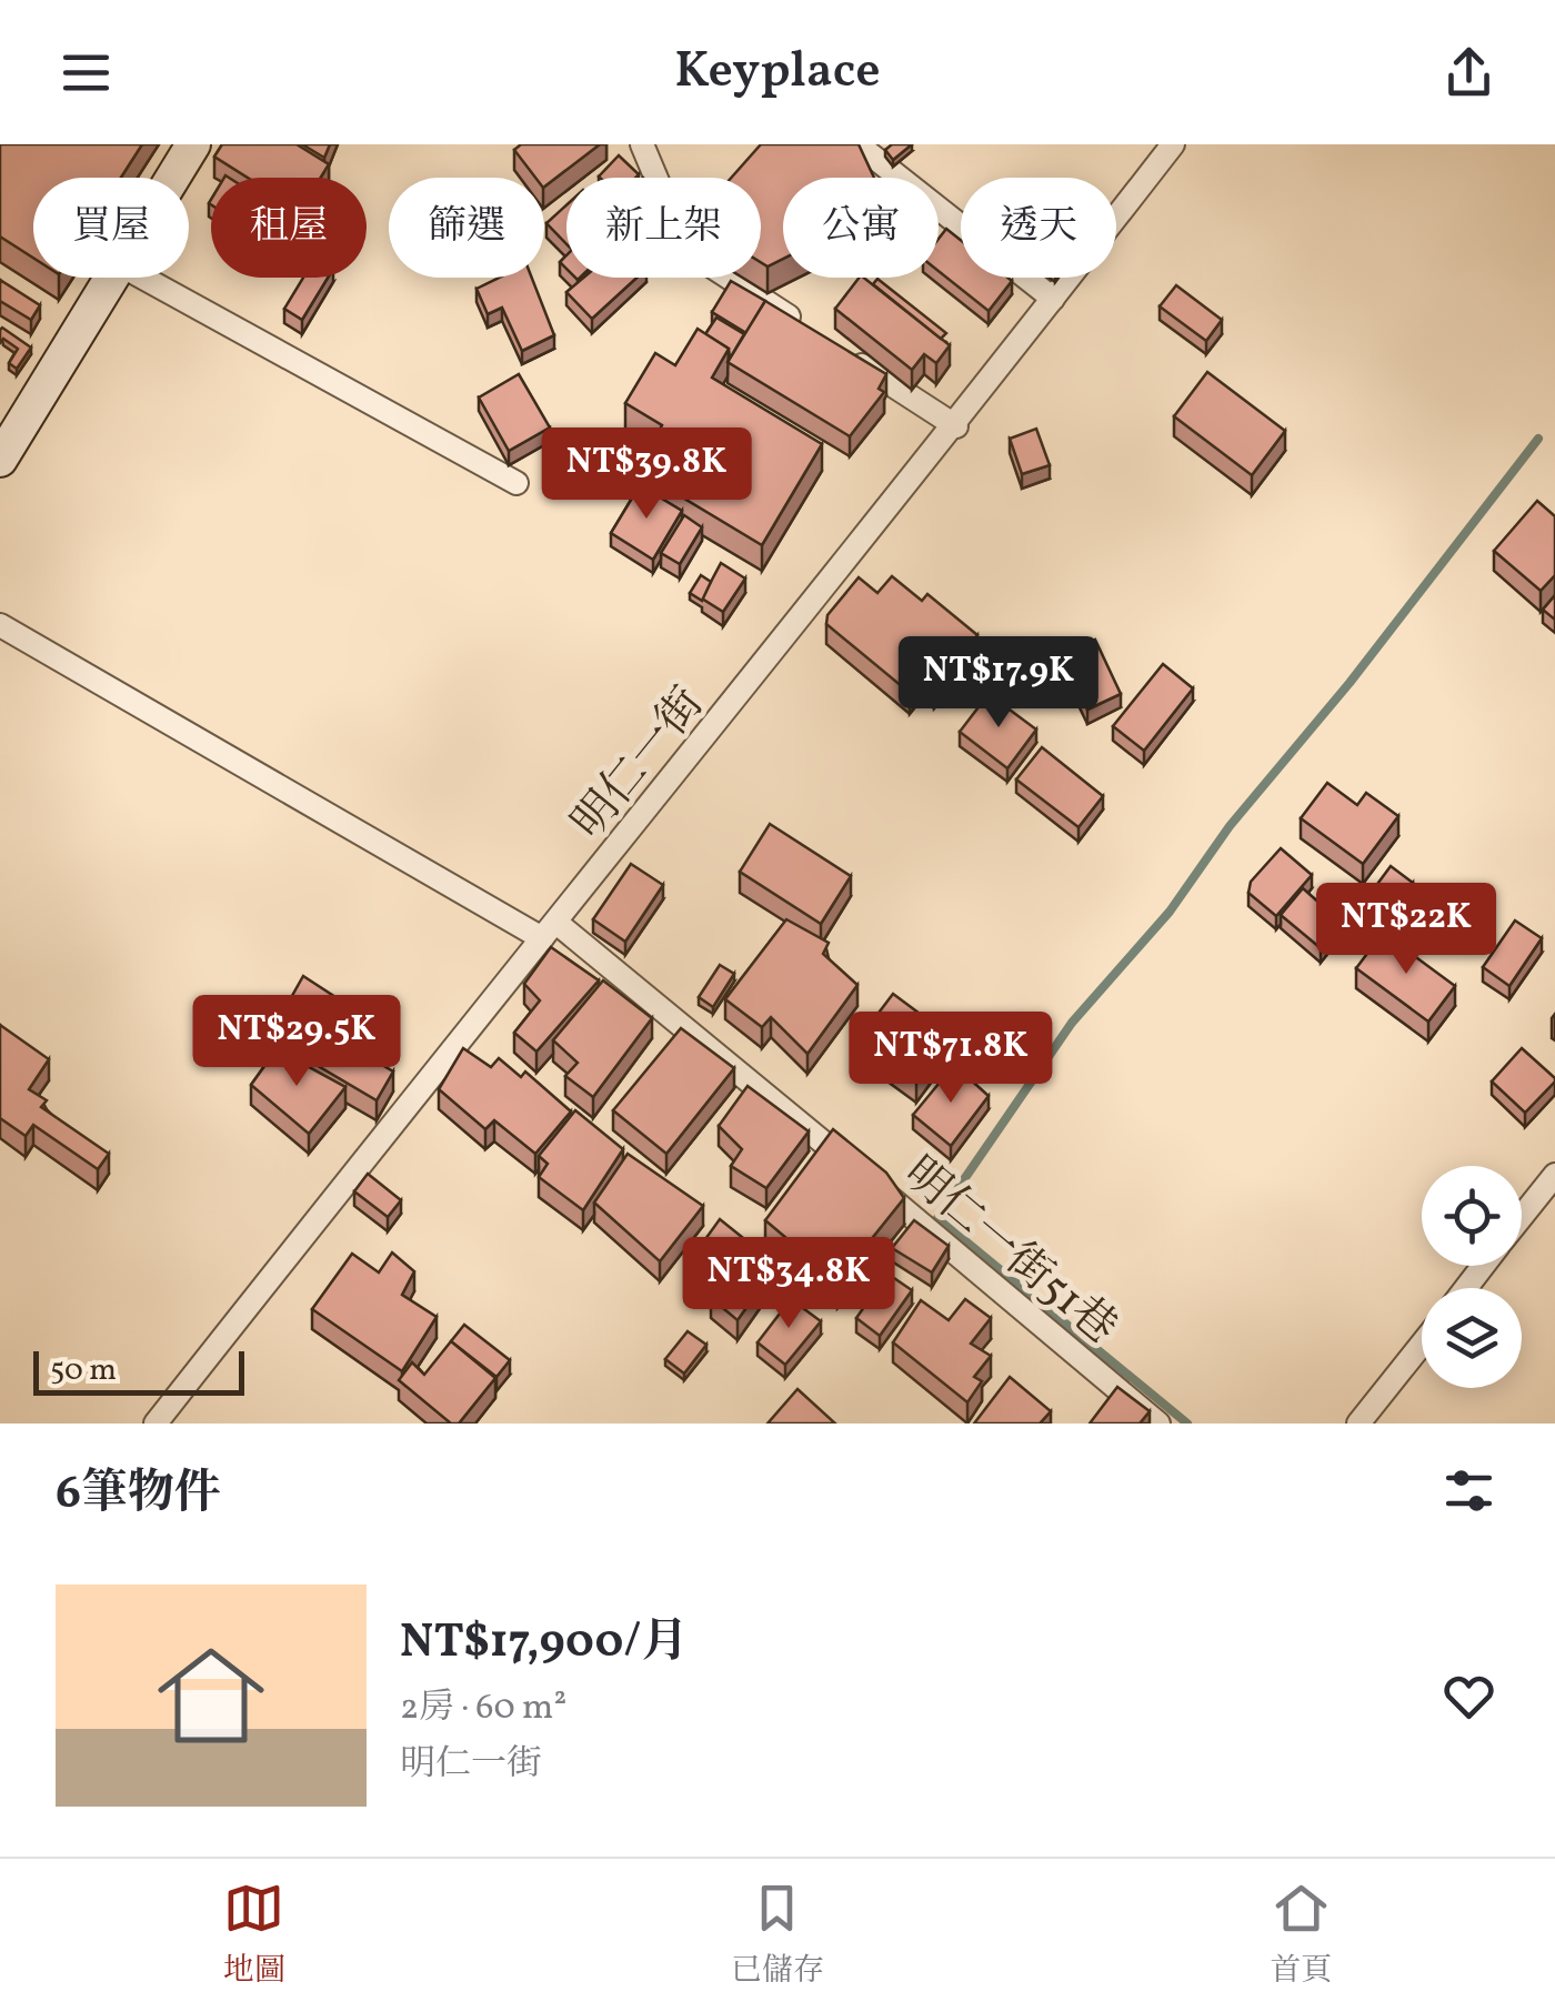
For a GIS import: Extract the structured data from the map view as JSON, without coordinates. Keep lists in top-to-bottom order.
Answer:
{
  "streets": {
    "street": ["明仁一街", "明仁一街51巷"]
  },
  "crossings": [
    ["明仁一街", "明仁一街51巷"]
  ],
  "scale_bar": "50 m",
  "page": {
    "header": "Keyplace",
    "chip": [
      "買屋",
      "租屋",
      "篩選",
      "新上架",
      "公寓",
      "透天"
    ],
    "price": [
      "NT$39.8K",
      "NT$17.9K",
      "NT$22K",
      "NT$29.5K",
      "NT$71.8K",
      "NT$34.8K"
    ],
    "scale": "50 m",
    "heading": "6筆物件",
    "list": [
      {
        "name": "NT$17,900/月",
        "note": "2房 · 60 m² · 明仁一街"
      }
    ],
    "tabs": ["地圖", "已儲存", "首頁"]
  }
}
